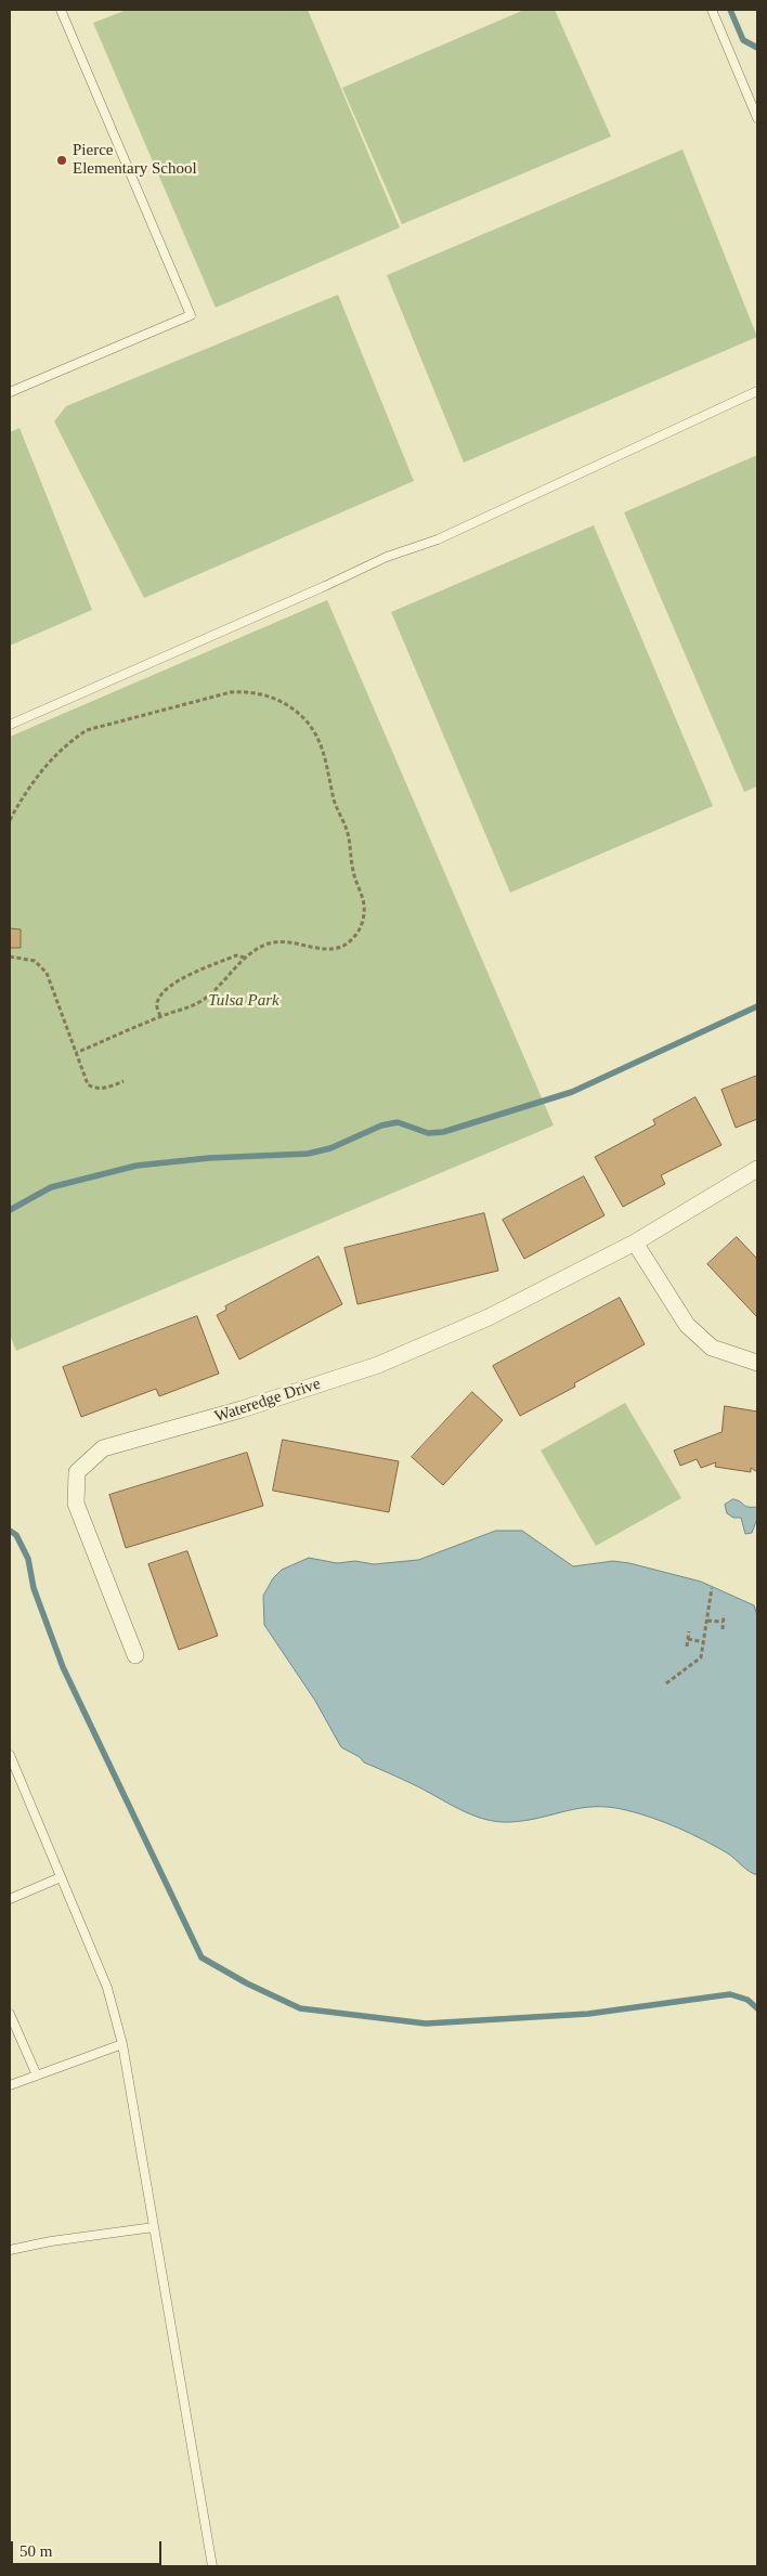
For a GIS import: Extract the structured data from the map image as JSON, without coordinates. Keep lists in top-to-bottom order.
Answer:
{
  "streets": {
    "street": ["Wateredge Drive"]
  },
  "parks": ["Tulsa Park"],
  "places": ["Pierce Elementary School"],
  "scale_bar": "50 m"
}
